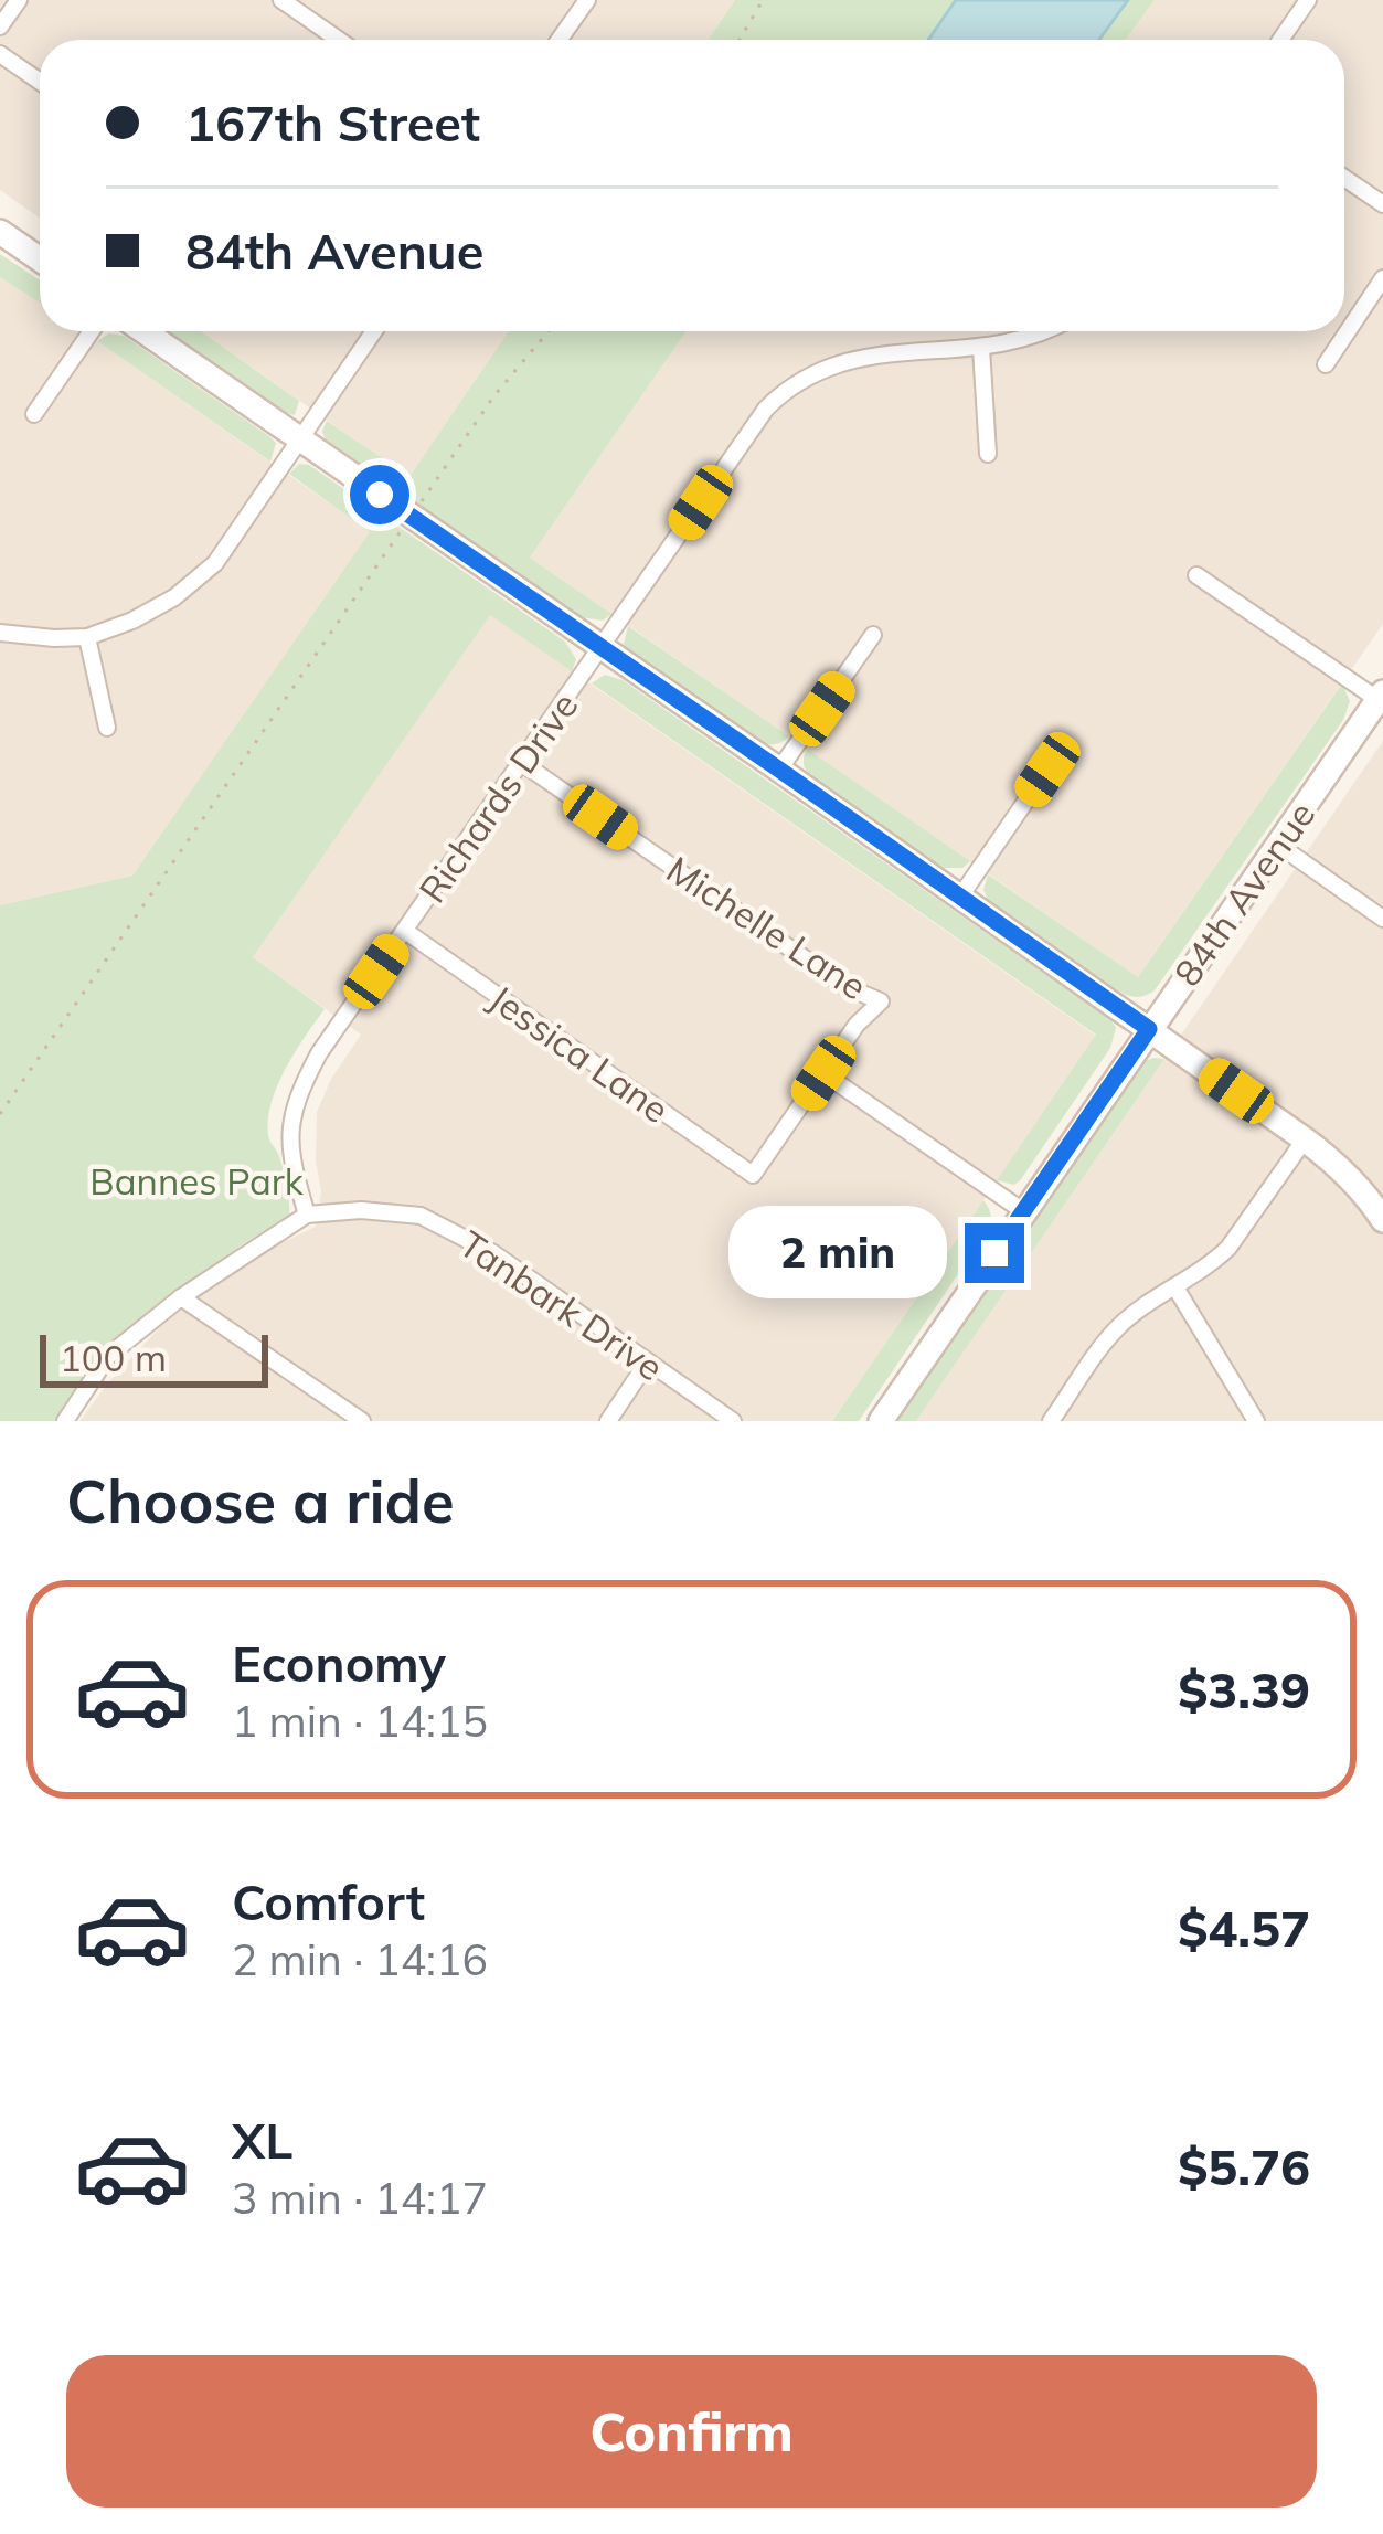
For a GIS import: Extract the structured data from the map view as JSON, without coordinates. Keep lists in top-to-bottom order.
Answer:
{
  "streets": {
    "street": [
      "Richards Drive",
      "84th Avenue",
      "Michelle Lane",
      "Jessica Lane",
      "Tanbark Drive"
    ]
  },
  "crossings": [
    ["Richards Drive", "Michelle Lane"],
    ["Richards Drive", "Jessica Lane"],
    ["Richards Drive", "Tanbark Drive"],
    ["Michelle Lane", "Jessica Lane"]
  ],
  "parks": ["Bannes Park"],
  "scale_bar": "100 m",
  "page": {
    "banner": ["167th Street", "84th Avenue"],
    "bubble": "2 min",
    "scale": "100 m",
    "heading": "Choose a ride",
    "list": [
      {
        "name": "Economy",
        "note": "1 min · 14:15",
        "value": "$3.39"
      },
      {
        "name": "Comfort",
        "note": "2 min · 14:16",
        "value": "$4.57"
      },
      {
        "name": "XL",
        "note": "3 min · 14:17",
        "value": "$5.76"
      }
    ],
    "buttons": "Confirm"
  }
}
